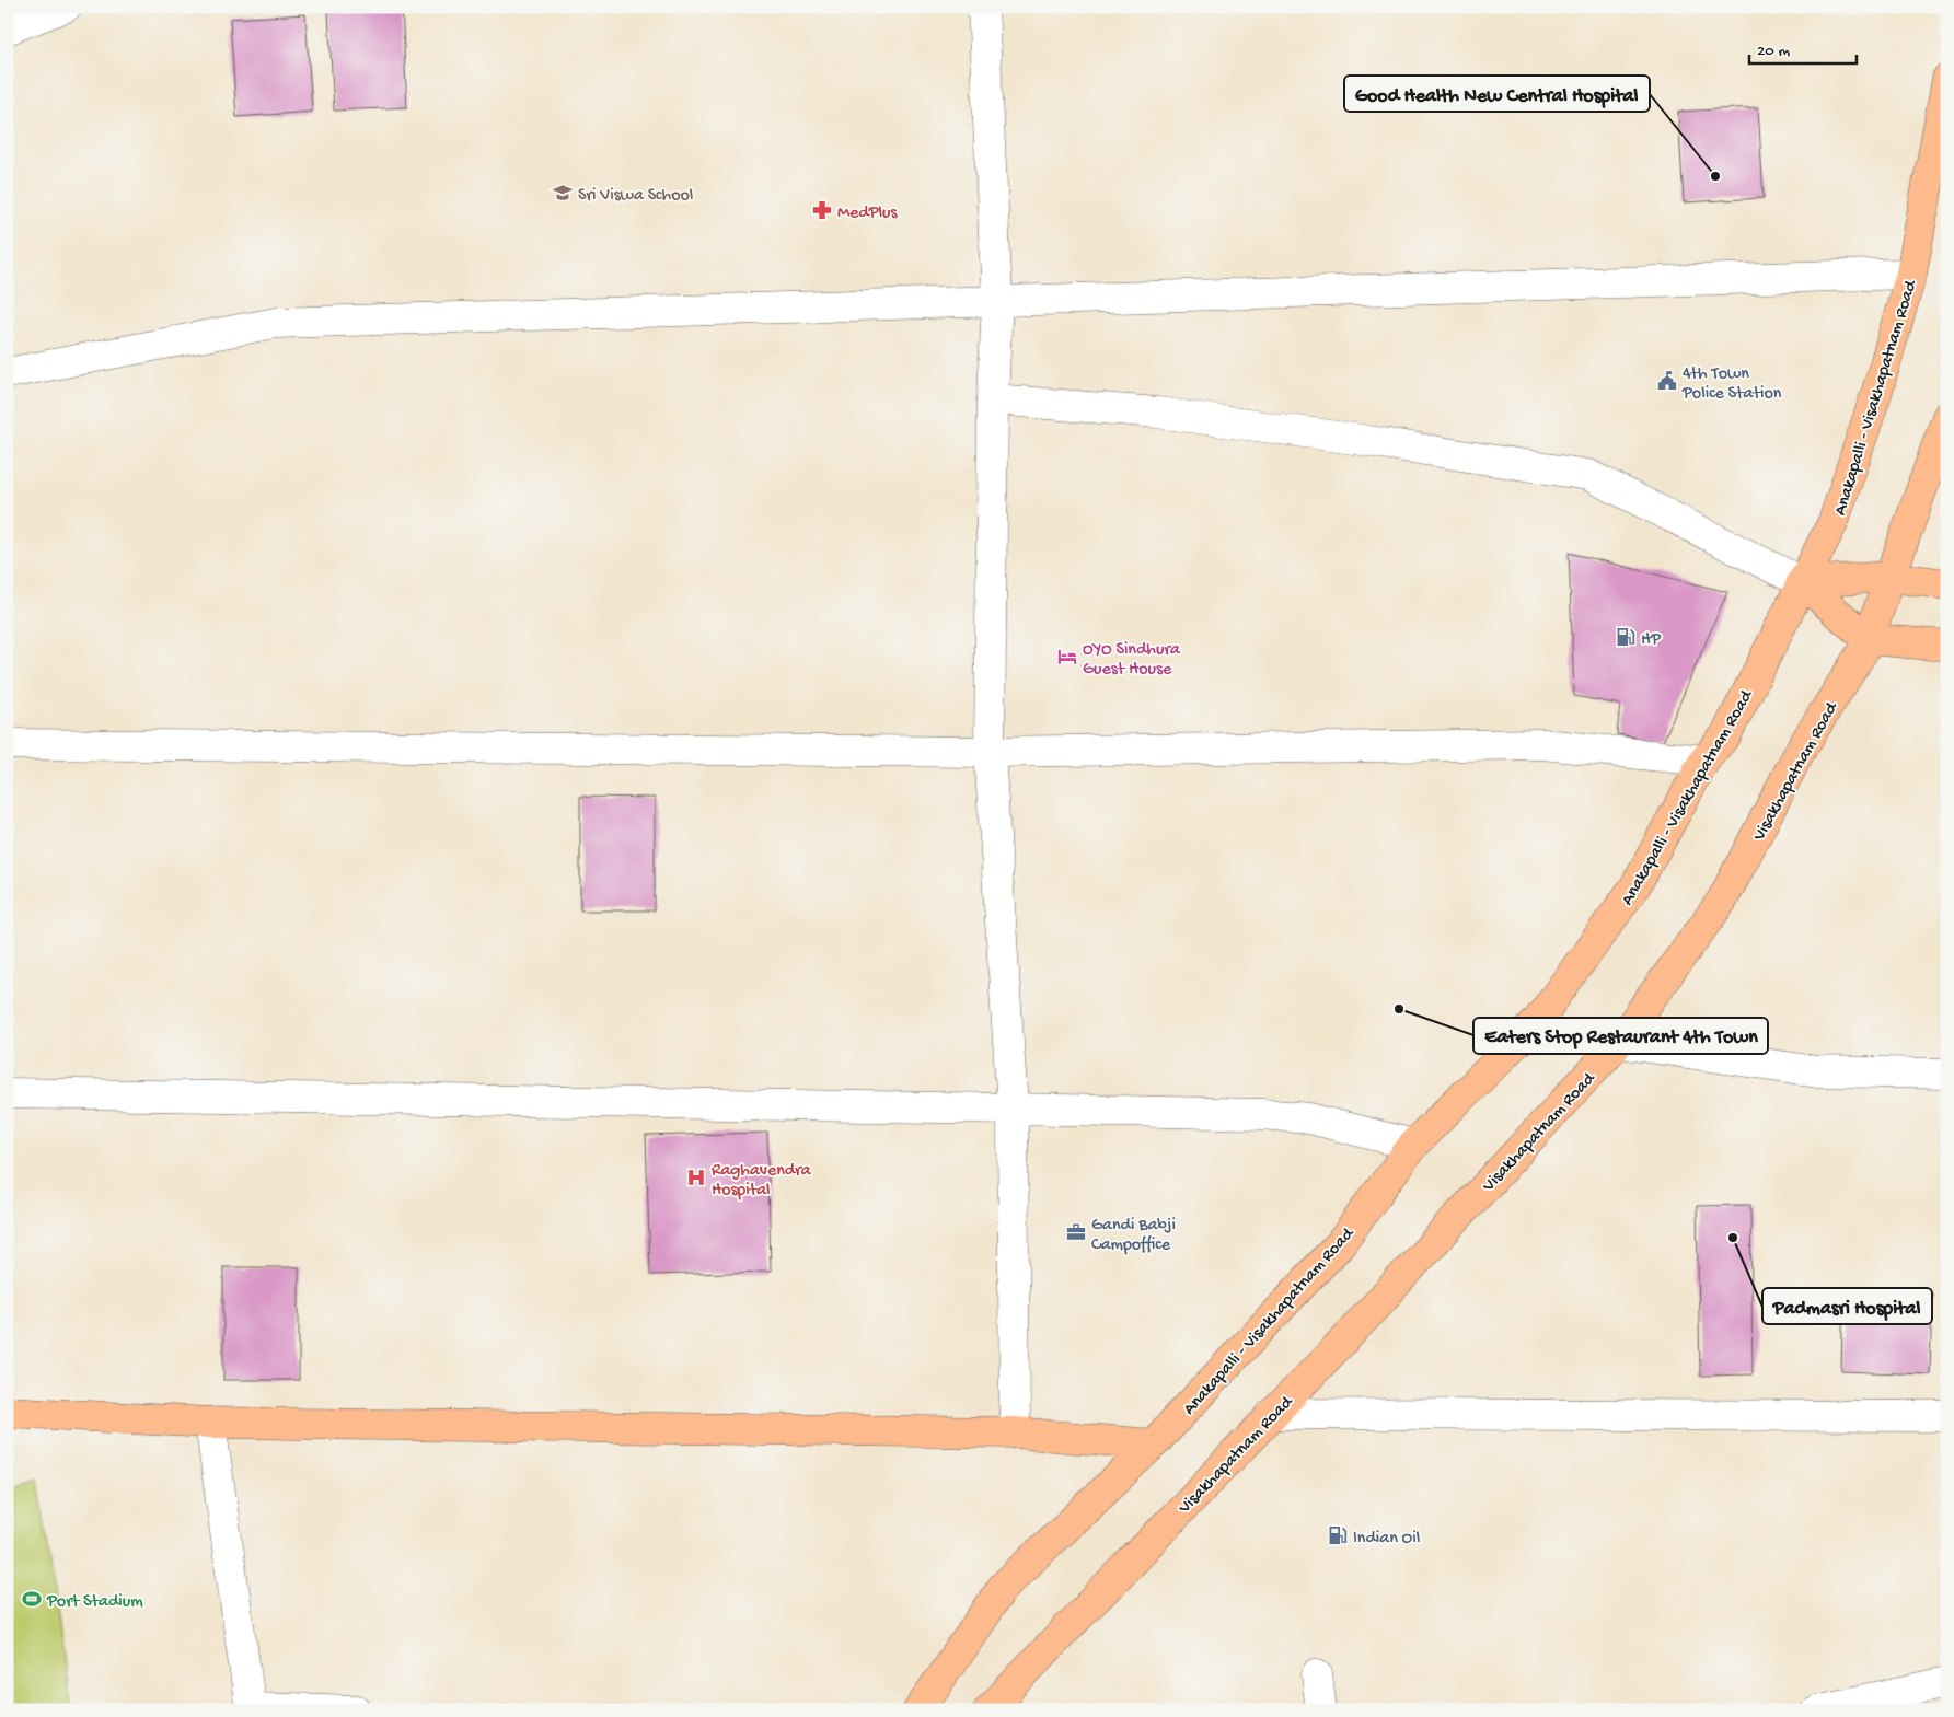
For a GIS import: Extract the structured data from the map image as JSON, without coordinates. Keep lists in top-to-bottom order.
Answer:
{
  "streets": {
    "main road": ["Anakapalli - Visakhapatnam Road", "Visakhapatnam Road"]
  },
  "places": {
    "other": ["Good Health New Central Hospital", "Eaters Stop Restaurant 4th Town", "Padmasri Hospital"],
    "school or university": ["Sri Viswa School"],
    "pharmacy": ["MedPlus"],
    "public building": ["4th Town Police Station"],
    "fuel station": ["HP", "Indian Oil"],
    "hotel": ["OYO Sindhura Guest House"],
    "hospital": ["Raghavendra Hospital"],
    "office": ["Gandi Babji Campoffice"],
    "sports": ["Port Stadium"]
  },
  "scale_bar": "20 m"
}
